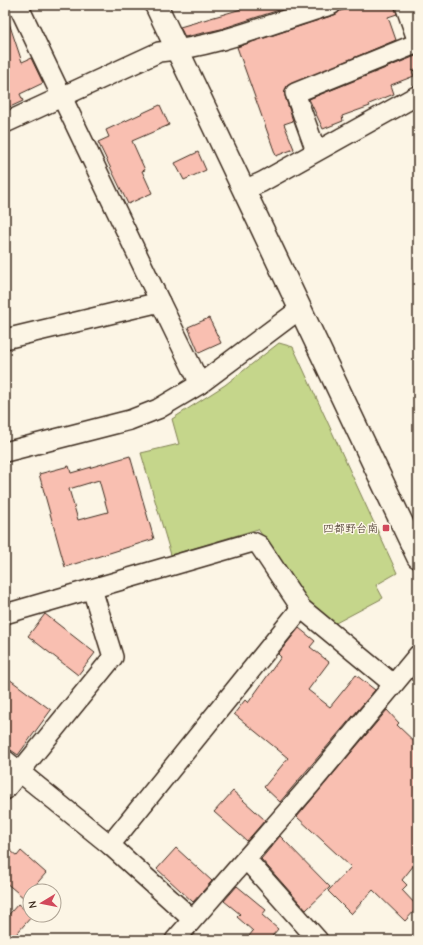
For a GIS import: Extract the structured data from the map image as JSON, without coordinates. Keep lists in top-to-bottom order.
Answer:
{
  "places": {
    "transit": ["四都野台南"]
  },
  "north": "left"
}
